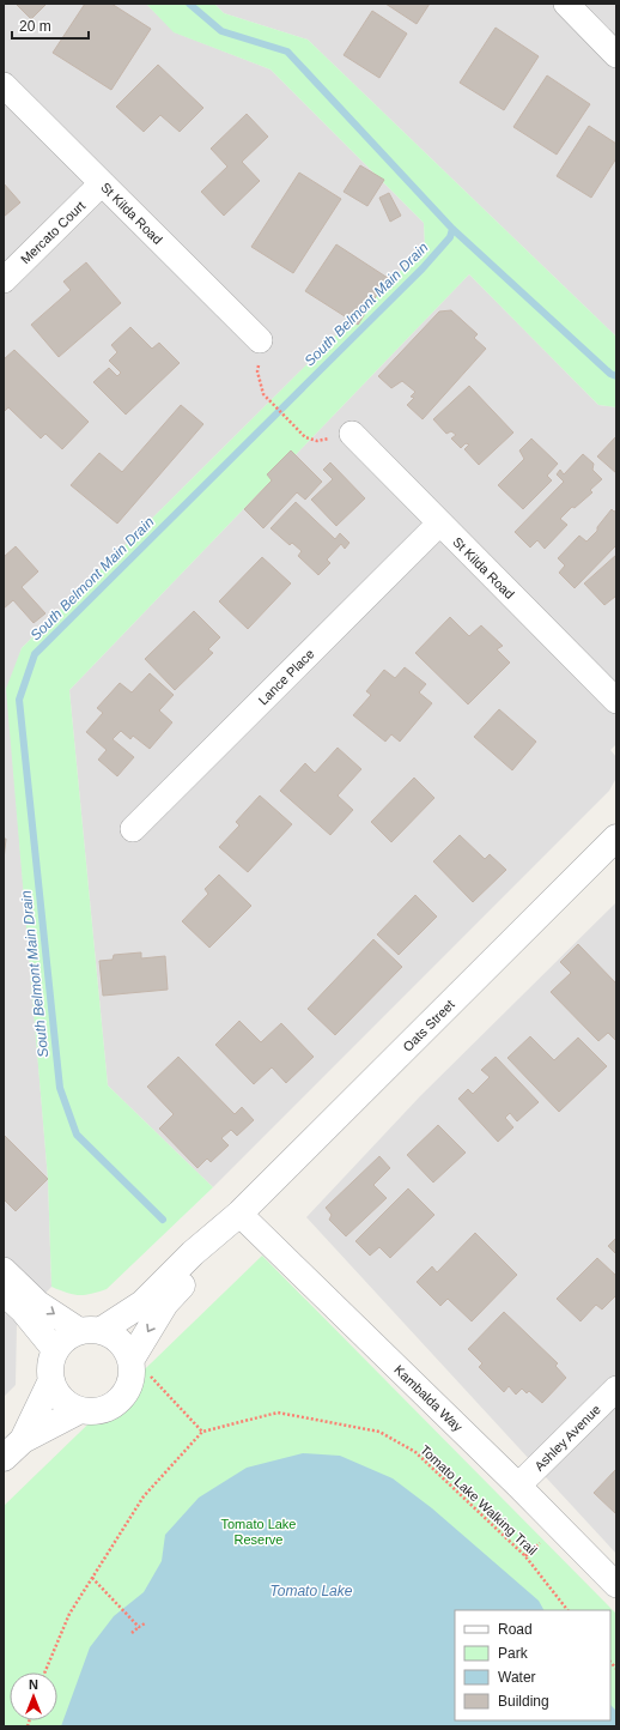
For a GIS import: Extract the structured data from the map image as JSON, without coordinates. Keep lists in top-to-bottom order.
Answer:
{
  "streets": {
    "street": [
      "St Kilda Road",
      "Mercato Court",
      "Lance Place",
      "Oats Street",
      "Kambalda Way",
      "Ashley Avenue"
    ],
    "path": ["Tomato Lake Walking Trail"]
  },
  "crossings": [
    ["St Kilda Road", "Mercato Court"],
    ["St Kilda Road", "Lance Place"],
    ["Oats Street", "Kambalda Way"],
    ["Kambalda Way", "Ashley Avenue"]
  ],
  "water": ["South Belmont Main Drain", "Tomato Lake"],
  "parks": ["Tomato Lake Reserve"],
  "legend": [
    "Road",
    "Park",
    "Water",
    "Building"
  ],
  "scale_bar": "20 m",
  "north": "top"
}
